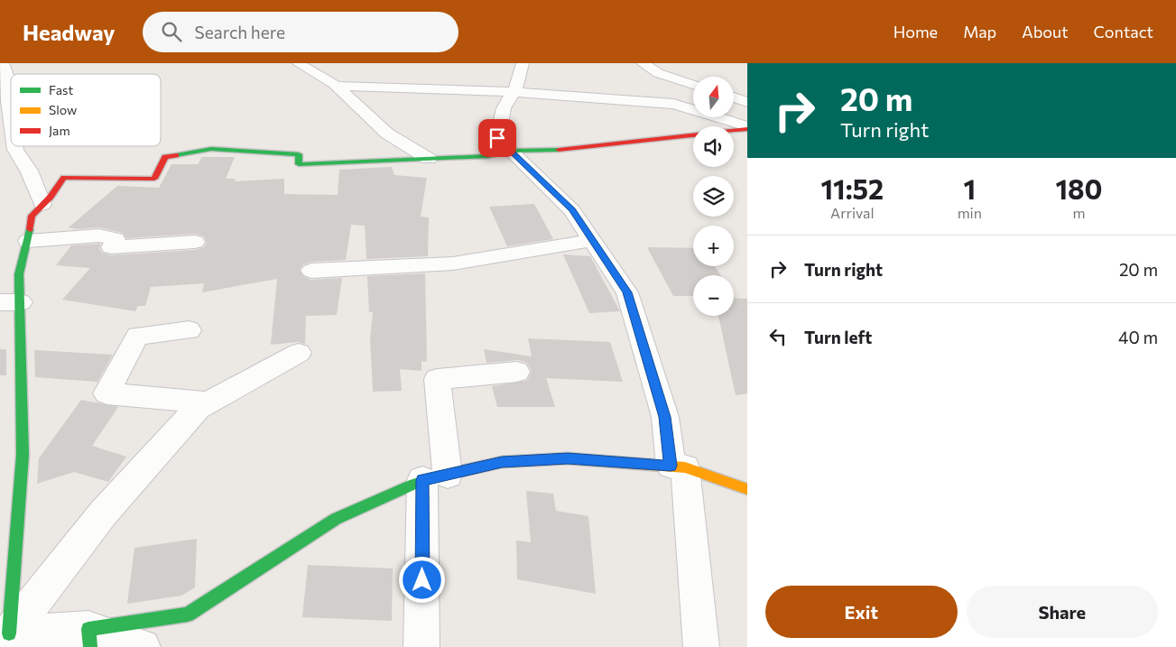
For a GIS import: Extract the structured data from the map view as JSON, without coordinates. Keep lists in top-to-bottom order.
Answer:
{
  "legend": ["Fast", "Slow", "Jam"],
  "north": "top",
  "page": {
    "header": "Headway",
    "search": "Search here",
    "nav": [
      "Home",
      "Map",
      "About",
      "Contact"
    ],
    "turn": ["20 m", "Turn right"],
    "map_buttons": ["+", "−"],
    "eta": [
      "11:52",
      "Arrival",
      "1",
      "min",
      "180",
      "m"
    ],
    "list": [
      {
        "name": "Turn right",
        "value": "20 m"
      },
      {
        "name": "Turn left",
        "value": "40 m"
      }
    ],
    "buttons": ["Exit", "Share"]
  }
}
